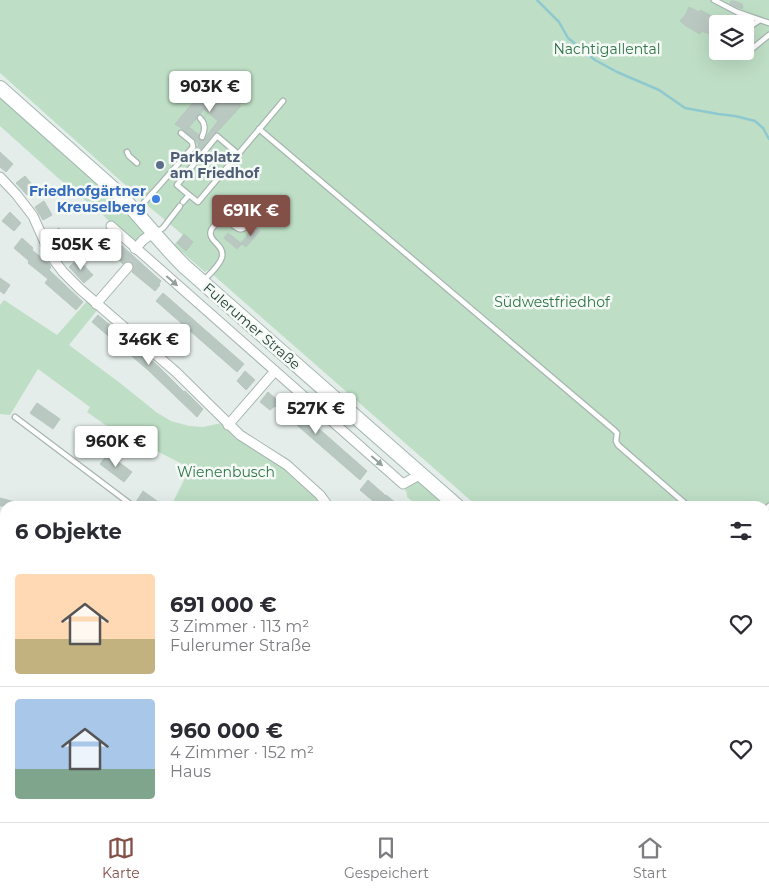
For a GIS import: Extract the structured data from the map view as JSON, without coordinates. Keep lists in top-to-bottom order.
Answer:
{
  "streets": {
    "main road": ["Fulerumer Straße"]
  },
  "parks": ["Nachtigallental", "Südwestfriedhof", "Wienenbusch"],
  "places": ["Parkplatz am Friedhof", "Friedhofgärtner Kreuselberg"],
  "page": {
    "price": [
      "903K €",
      "691K €",
      "505K €",
      "346K €",
      "527K €",
      "960K €"
    ],
    "heading": "6 Objekte",
    "list": [
      {
        "name": "691 000 €",
        "note": "3 Zimmer · 113 m² · Fulerumer Straße"
      },
      {
        "name": "960 000 €",
        "note": "4 Zimmer · 152 m² · Haus"
      }
    ],
    "tabs": ["Karte", "Gespeichert", "Start"]
  }
}
